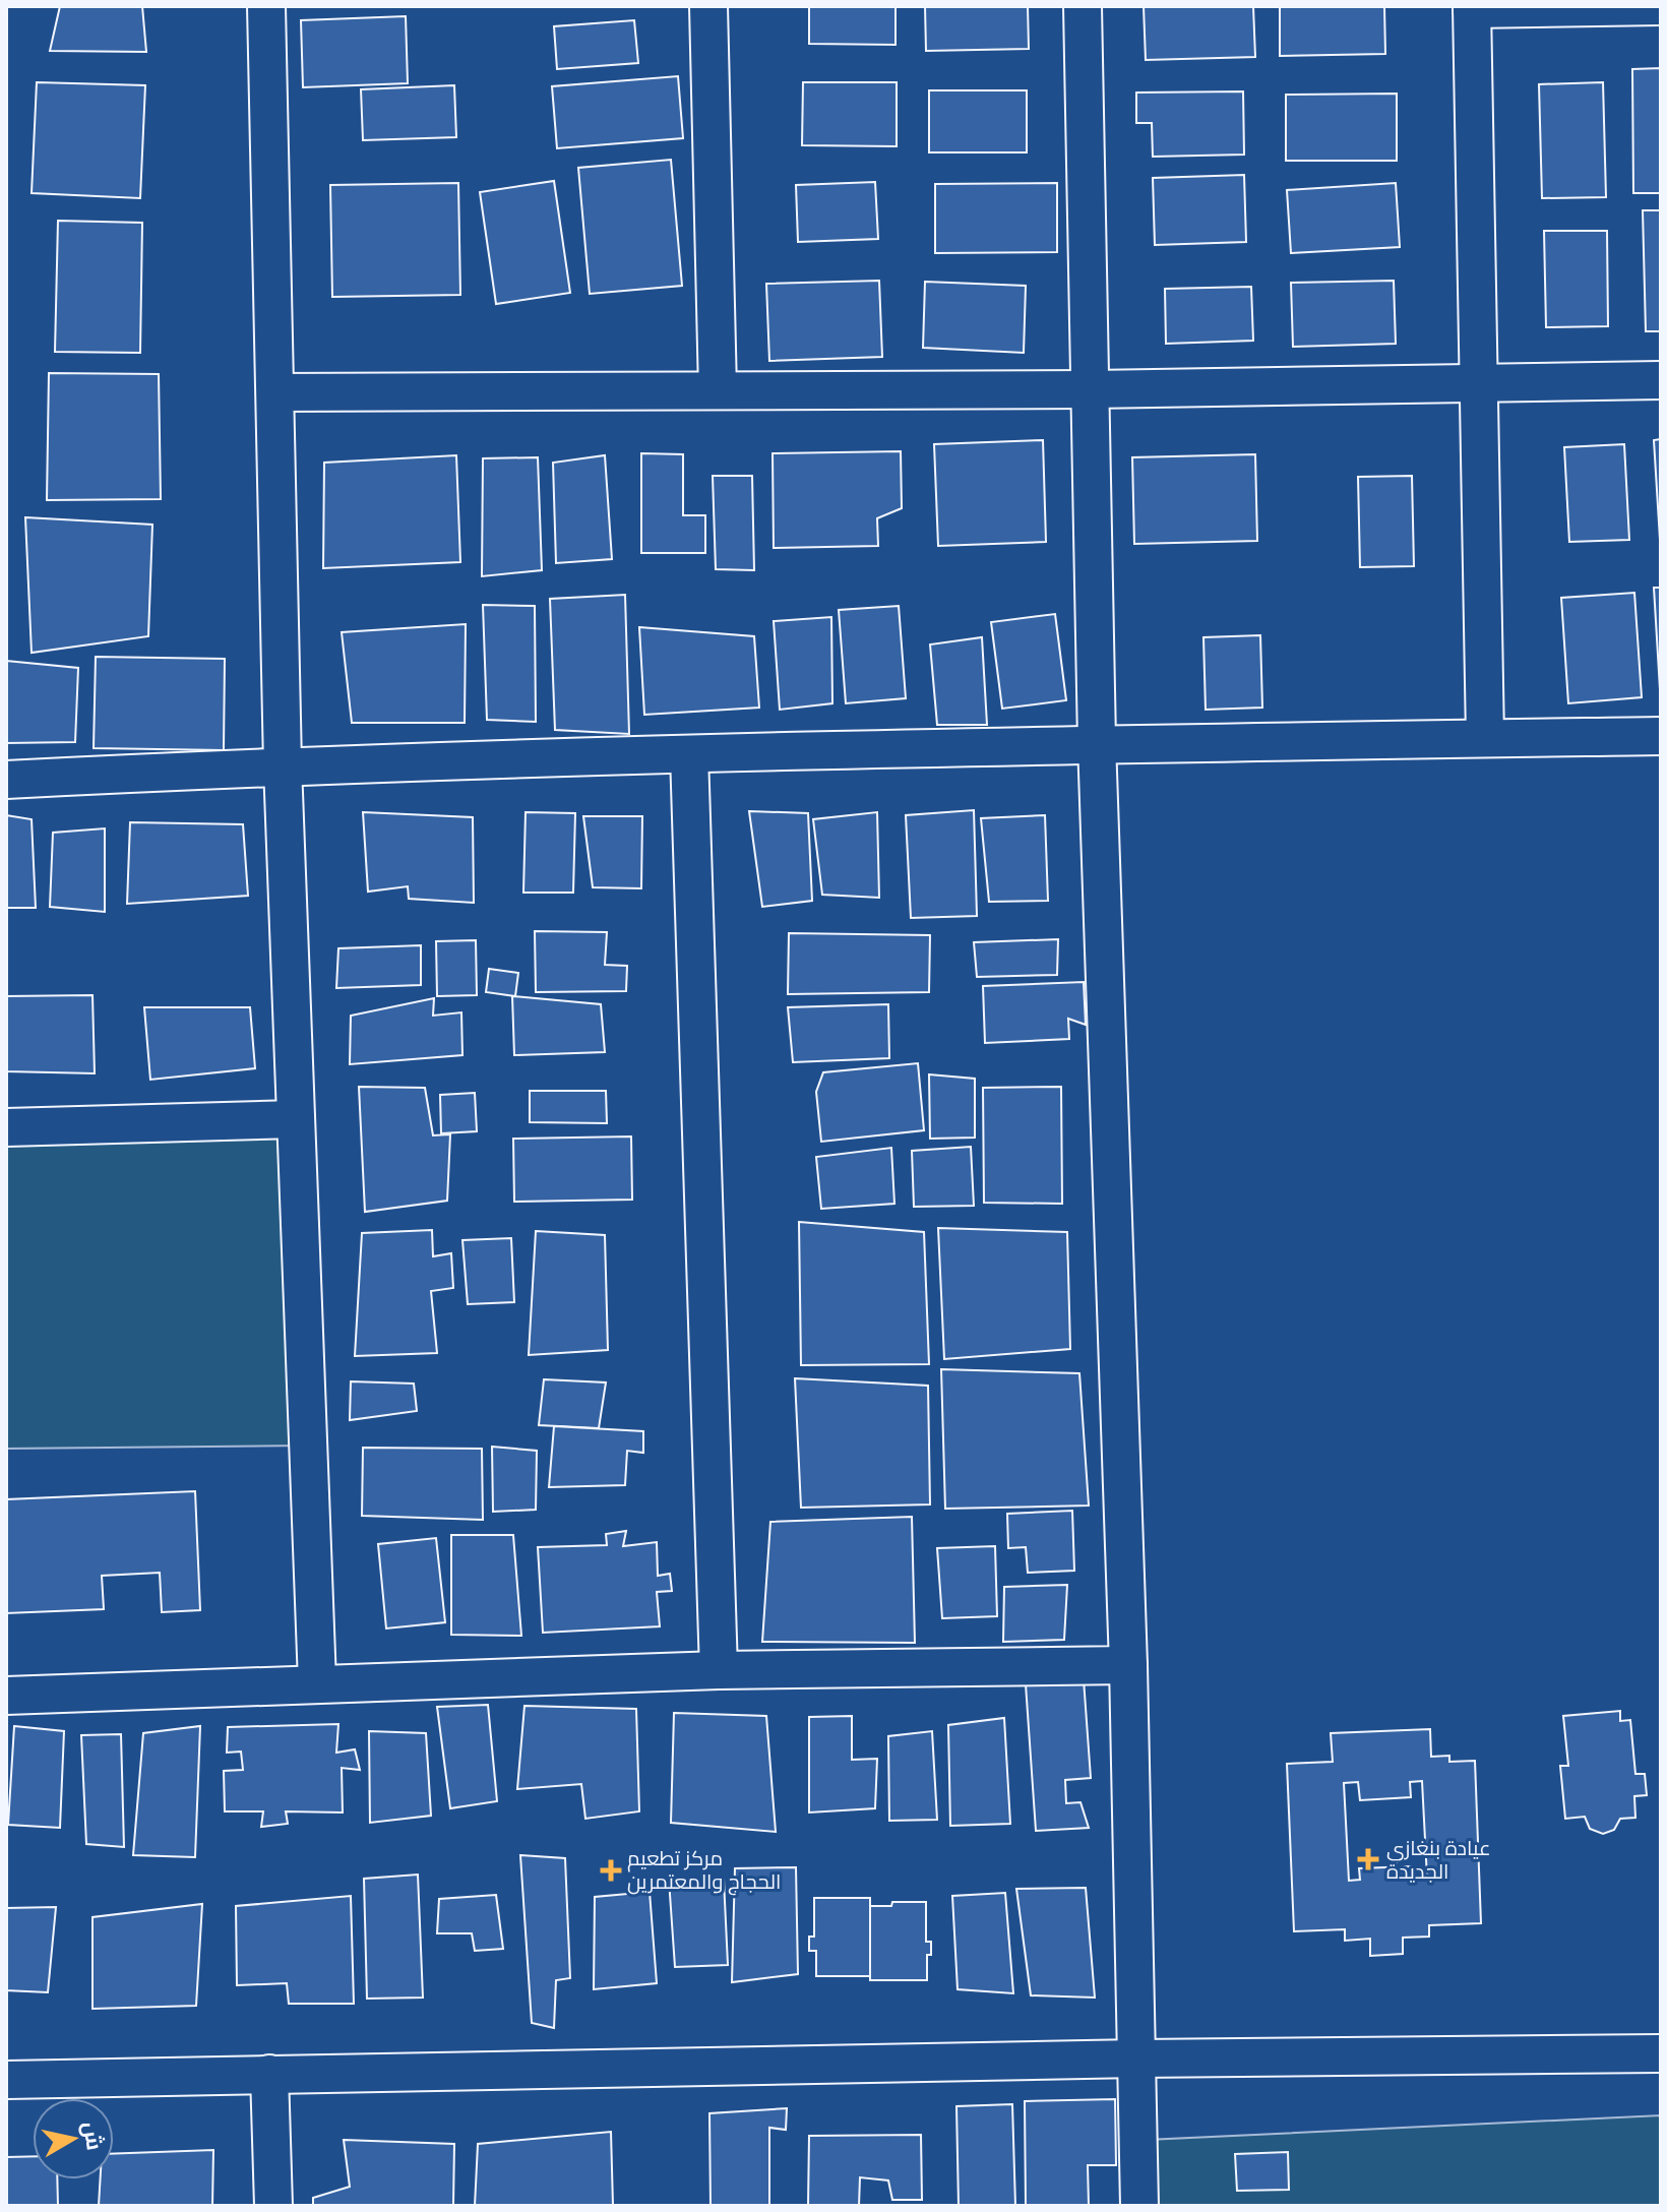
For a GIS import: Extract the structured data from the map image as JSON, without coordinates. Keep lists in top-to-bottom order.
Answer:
{
  "places": {
    "health": ["عيادة بنغازي الجديدة", "مركز تطعيم الحجاج والمعتمرين"]
  },
  "north": "right"
}
